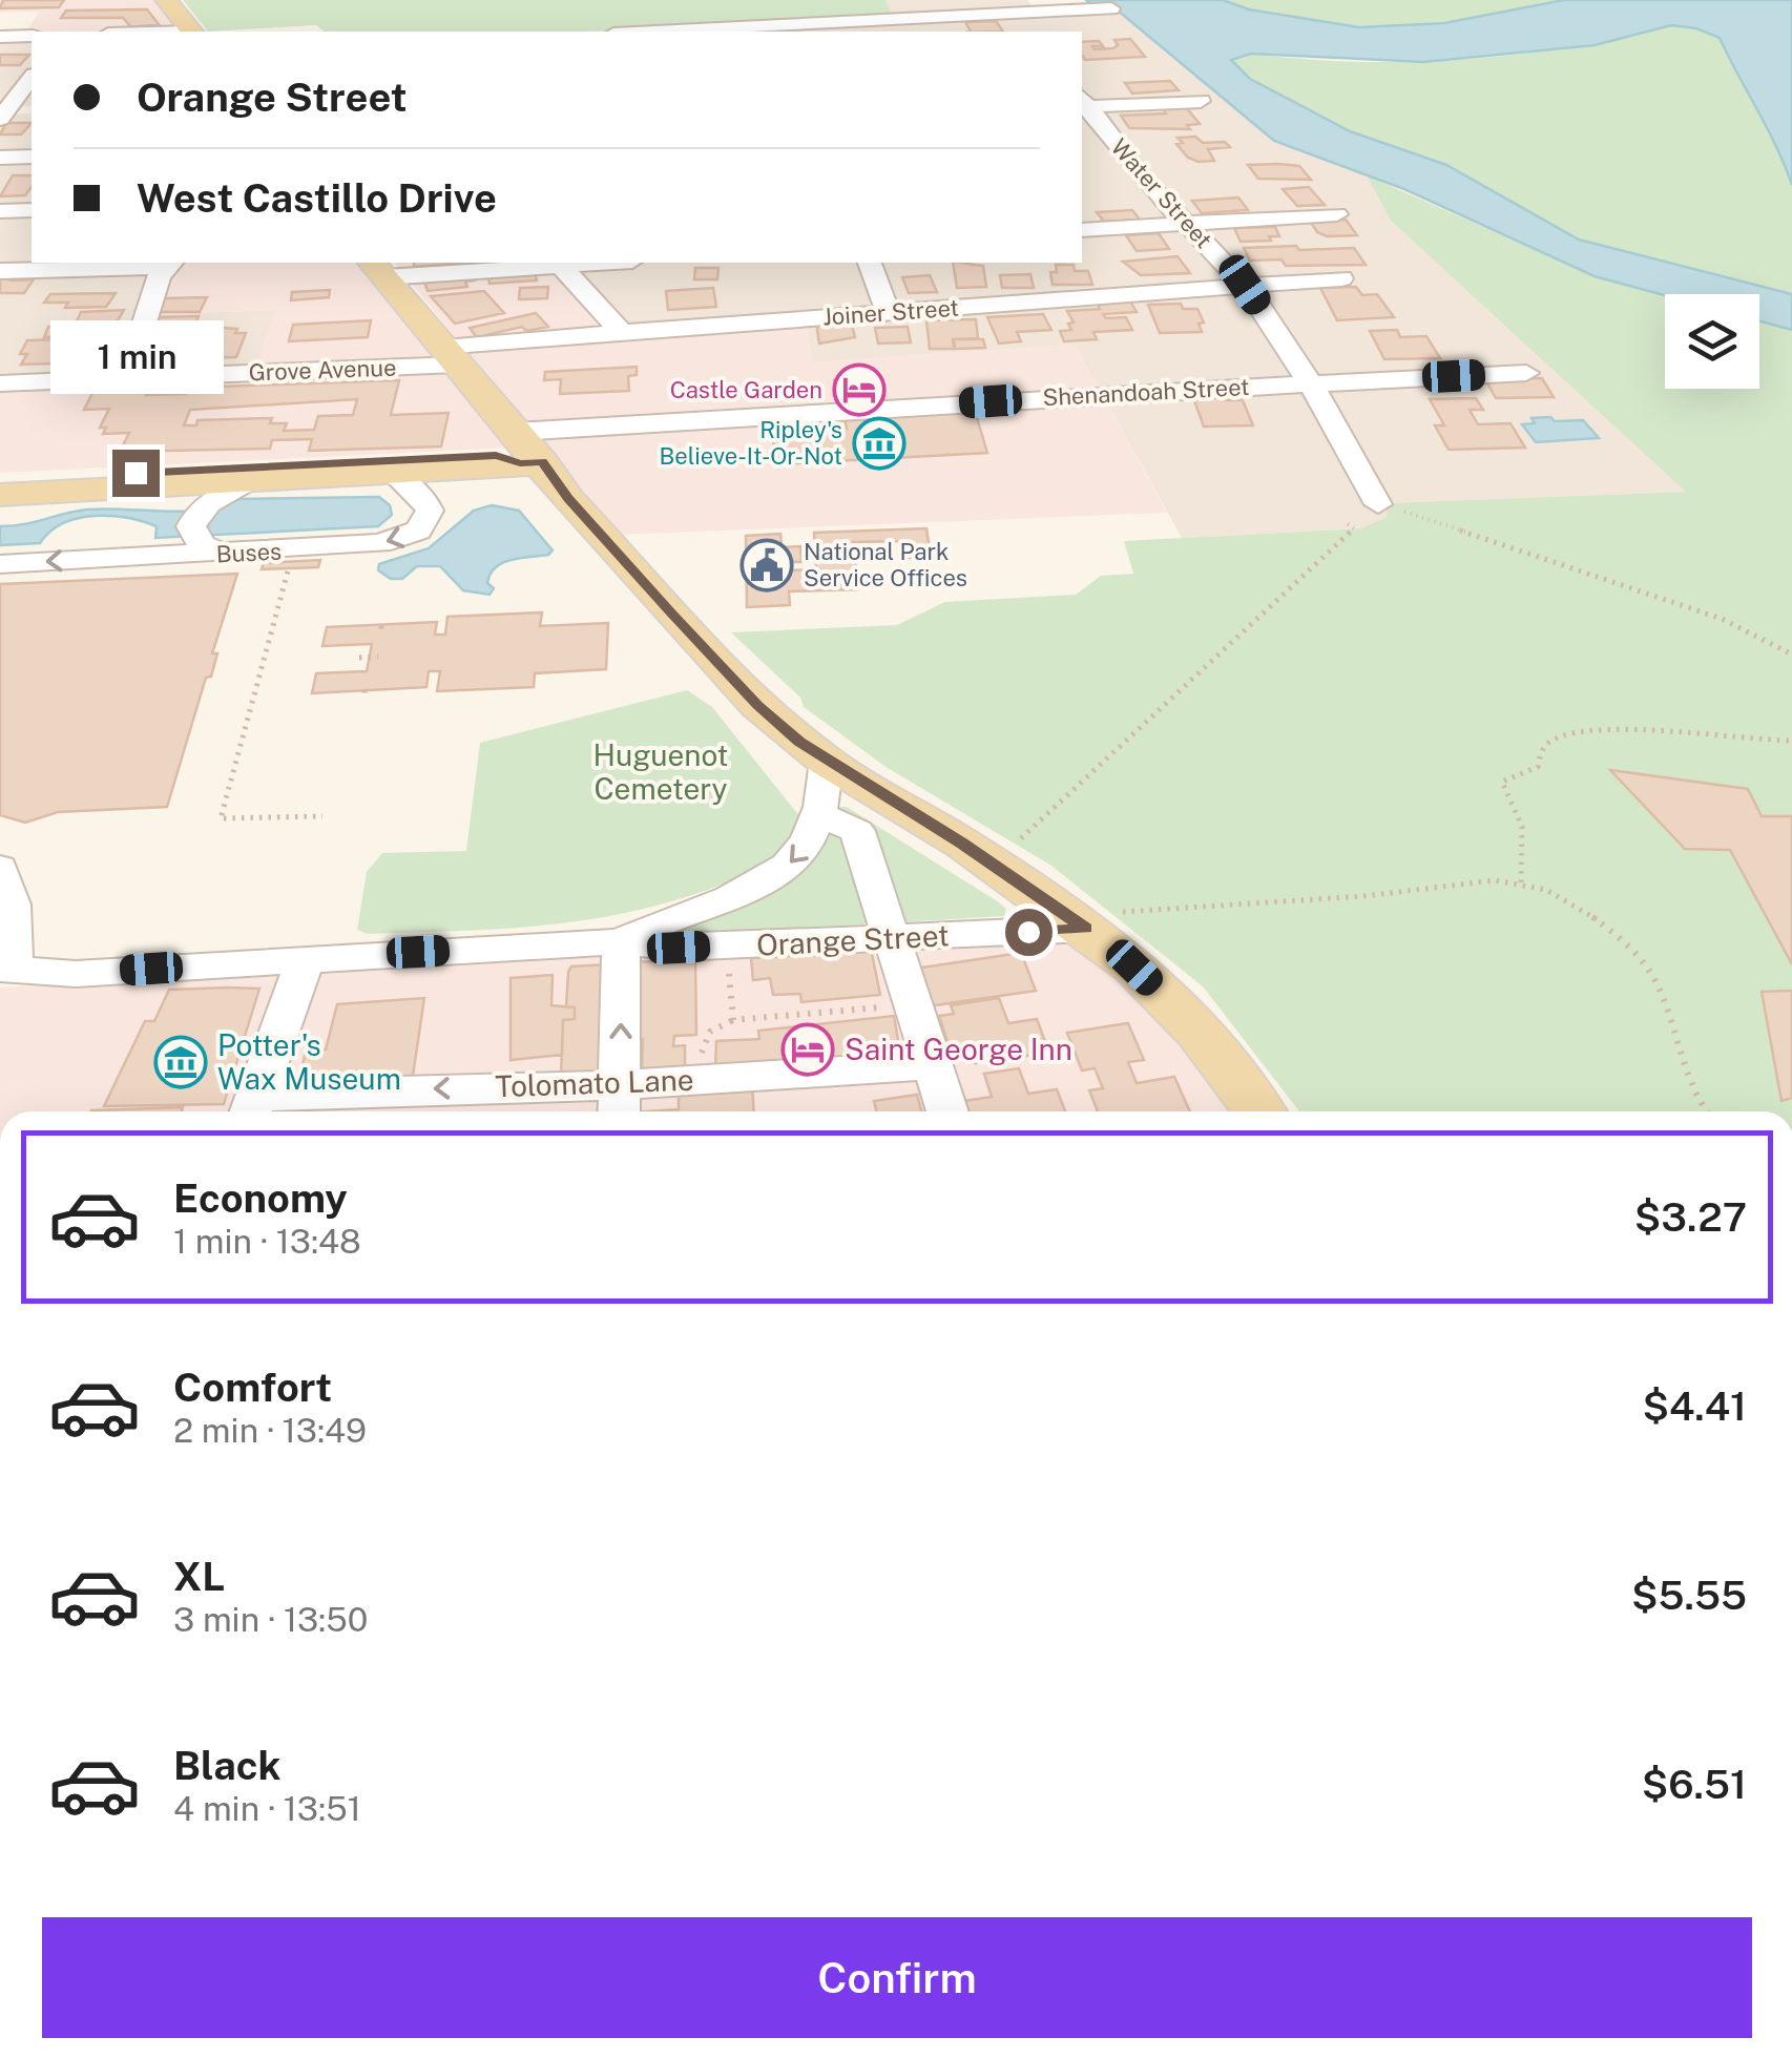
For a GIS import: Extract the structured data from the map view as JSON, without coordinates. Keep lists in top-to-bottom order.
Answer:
{
  "streets": {
    "street": [
      "Water Street",
      "Joiner Street",
      "Grove Avenue",
      "Shenandoah Street",
      "Buses",
      "Orange Street",
      "Tolomato Lane"
    ]
  },
  "crossings": [
    ["Water Street", "Joiner Street"],
    ["Water Street", "Shenandoah Street"],
    ["Joiner Street", "Grove Avenue"]
  ],
  "one_way": ["Tolomato Lane"],
  "parks": ["Huguenot Cemetery"],
  "places": {
    "hotel": ["Castle Garden", "Saint George Inn"],
    "museum": ["Ripley's Believe-It-Or-Not", "Potter's Wax Museum"],
    "public building": ["National Park Service Offices"]
  },
  "page": {
    "banner": ["Orange Street", "West Castillo Drive"],
    "bubble": "1 min",
    "list": [
      {
        "name": "Economy",
        "note": "1 min · 13:48",
        "value": "$3.27"
      },
      {
        "name": "Comfort",
        "note": "2 min · 13:49",
        "value": "$4.41"
      },
      {
        "name": "XL",
        "note": "3 min · 13:50",
        "value": "$5.55"
      },
      {
        "name": "Black",
        "note": "4 min · 13:51",
        "value": "$6.51"
      }
    ],
    "buttons": "Confirm"
  }
}
